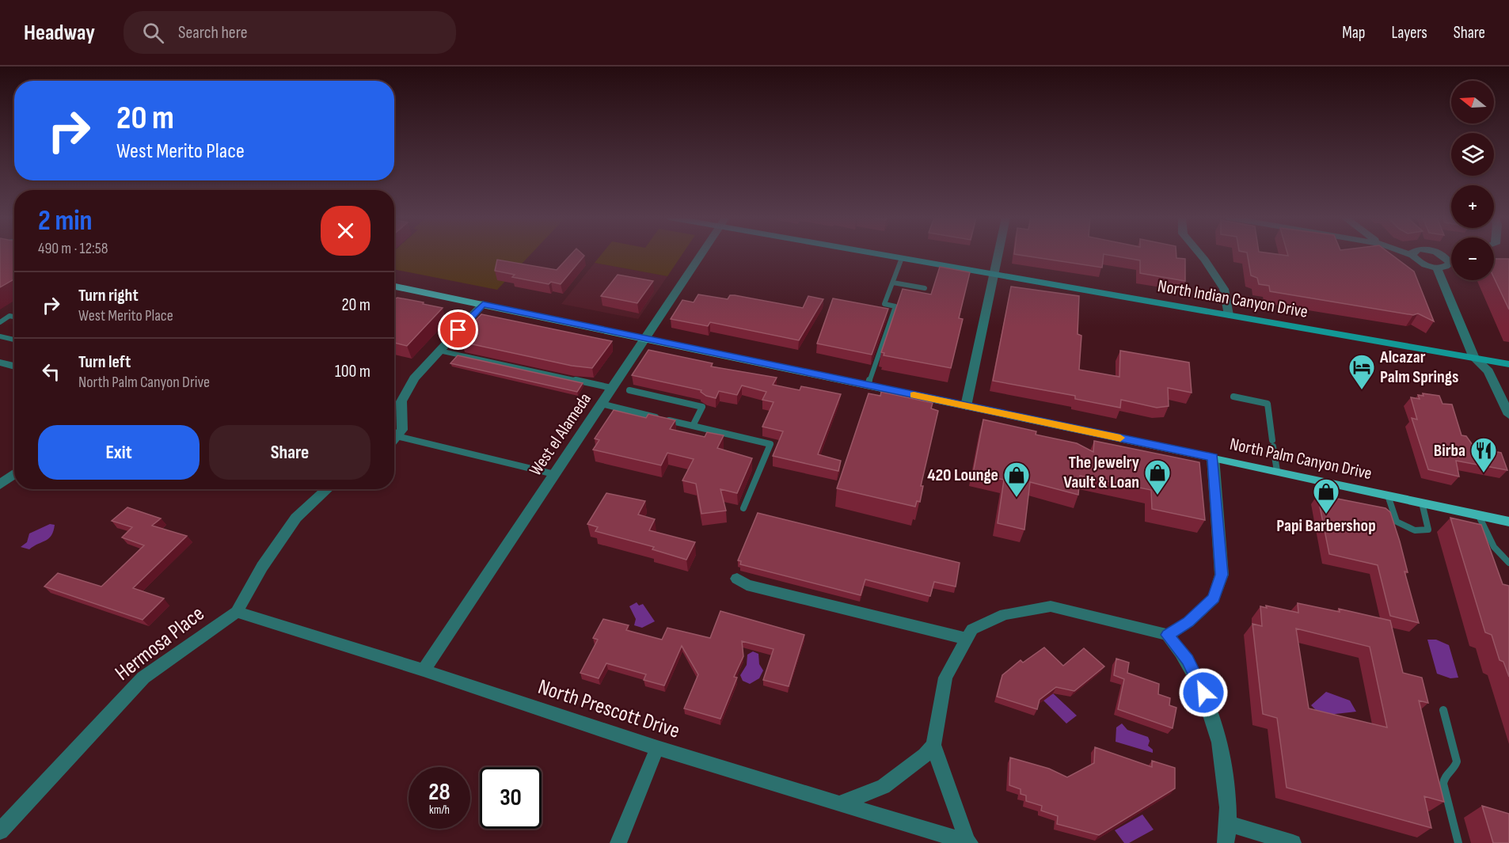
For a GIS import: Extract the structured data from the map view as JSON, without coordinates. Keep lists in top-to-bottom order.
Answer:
{
  "streets": {
    "main road": ["North Indian Canyon Drive", "North Palm Canyon Drive"],
    "street": ["West el Alameda", "Hermosa Place", "North Prescott Drive"]
  },
  "crossings": [
    ["West el Alameda", "North Palm Canyon Drive"],
    ["West el Alameda", "North Prescott Drive"],
    ["Hermosa Place", "North Prescott Drive"]
  ],
  "places": {
    "hotel": ["Alcazar Palm Springs"],
    "restaurant": ["Birba"],
    "shop": ["The Jewelry Vault & Loan", "420 Lounge", "Papi Barbershop"]
  },
  "north": "left",
  "page": {
    "header": "Headway",
    "search": "Search here",
    "nav": ["Map", "Layers", "Share"],
    "map_buttons": ["+", "−"],
    "turn": ["20 m", "West Merito Place"],
    "heading": ["2 min", "490 m · 12:58"],
    "list": [
      {
        "name": "Turn right",
        "note": "West Merito Place",
        "value": "20 m"
      },
      {
        "name": "Turn left",
        "note": "North Palm Canyon Drive",
        "value": "100 m"
      }
    ],
    "buttons": ["Exit", "Share"],
    "speed": "28 km/h",
    "limit": "30"
  }
}
